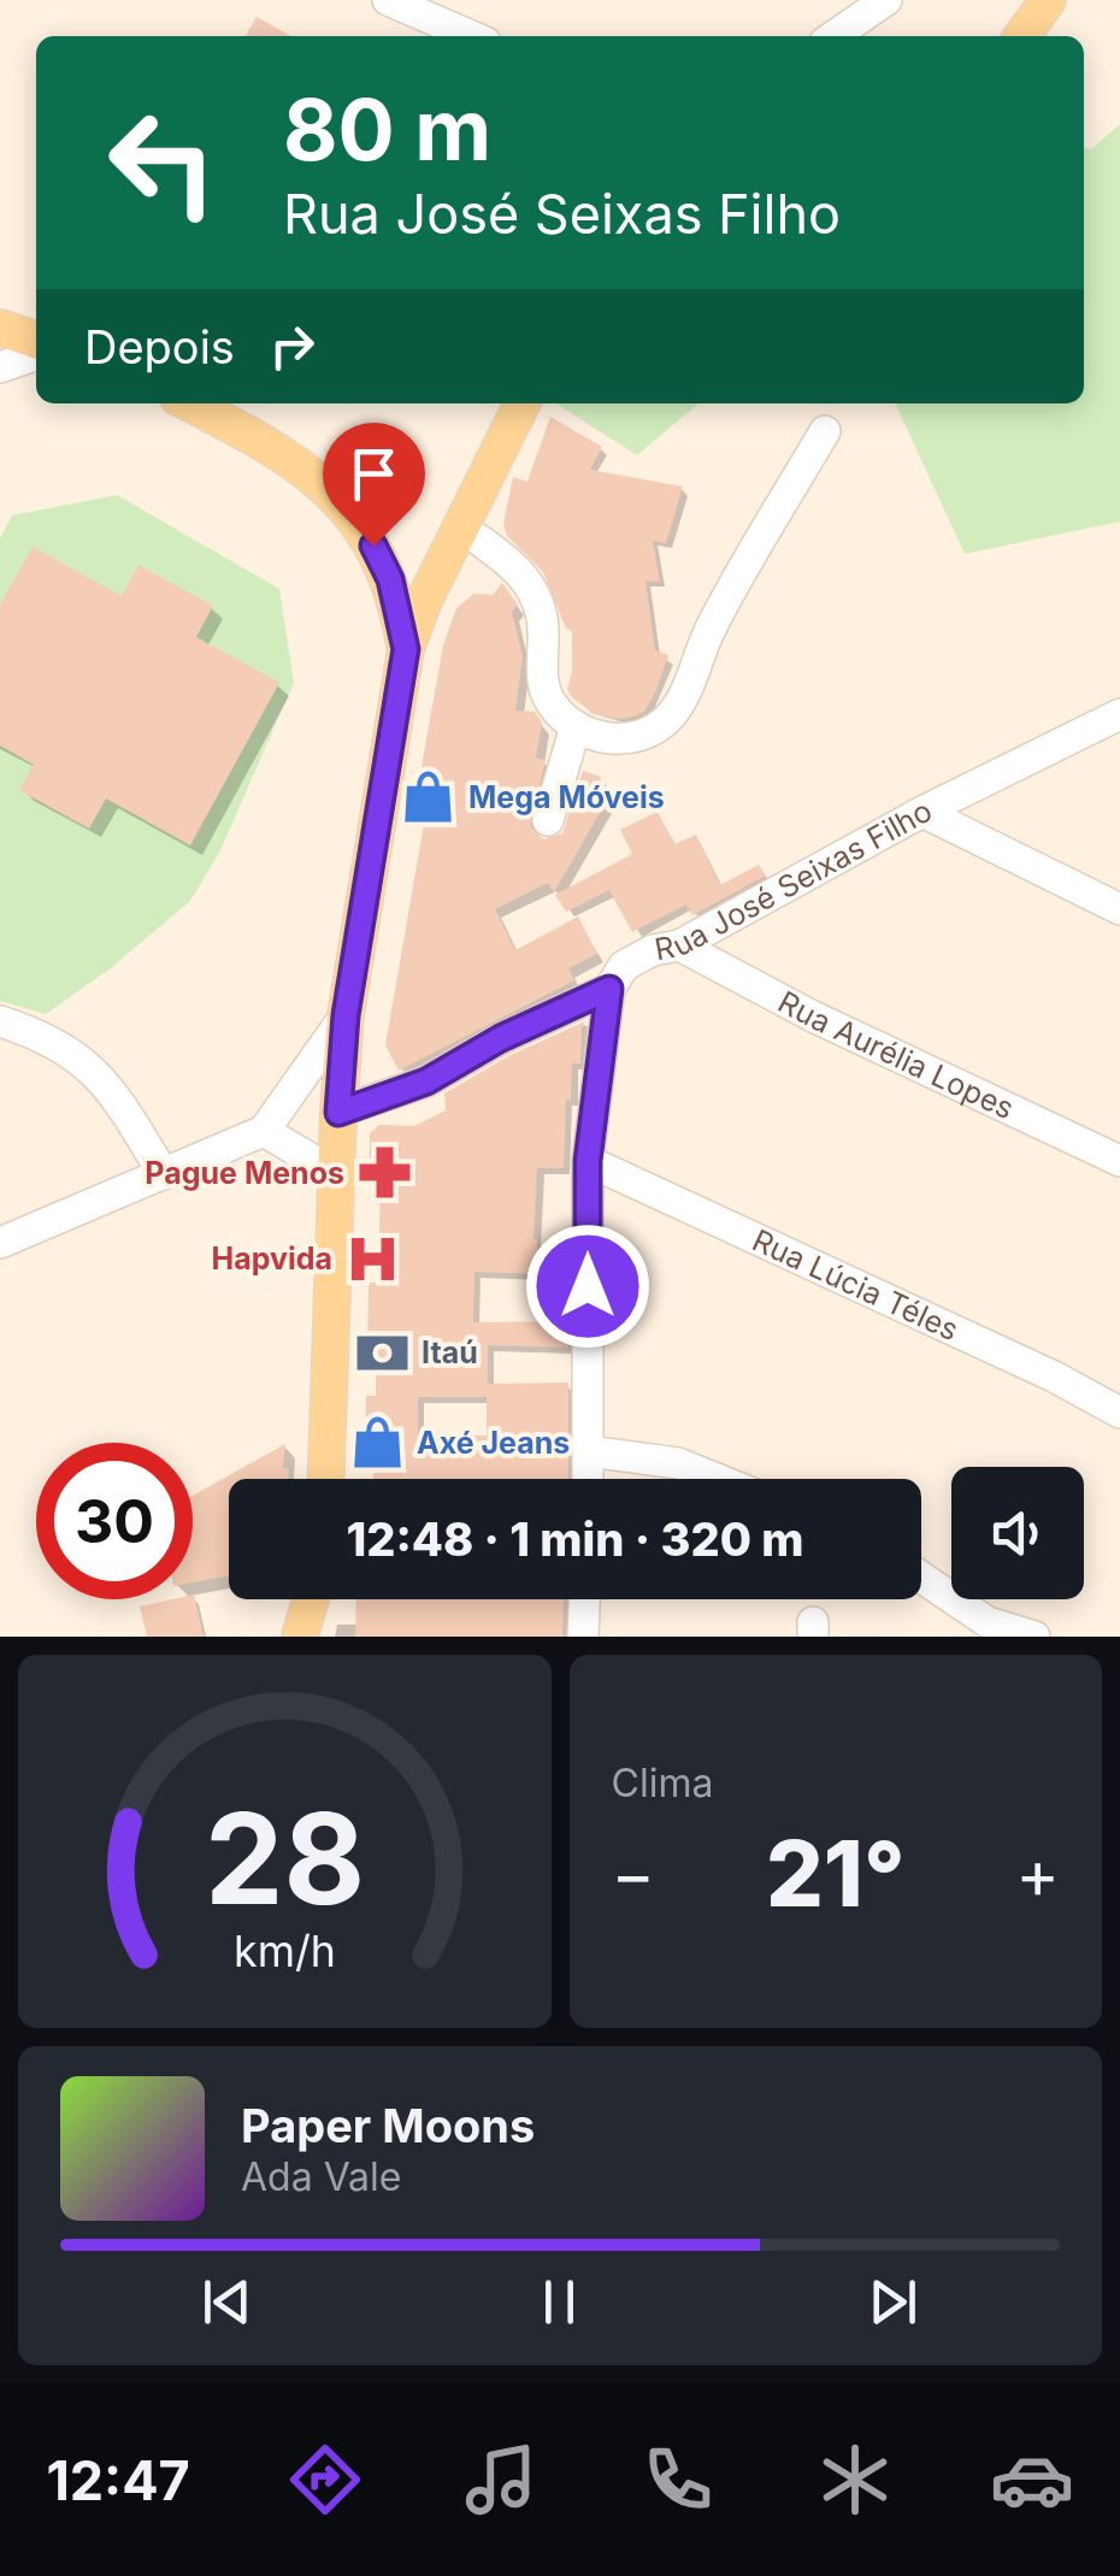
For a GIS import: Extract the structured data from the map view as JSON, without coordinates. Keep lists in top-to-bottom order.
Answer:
{
  "streets": {
    "street": ["Rua José Seixas Filho", "Rua Aurélia Lopes", "Rua Lúcia Téles"]
  },
  "crossings": [
    ["Rua José Seixas Filho", "Rua Aurélia Lopes"]
  ],
  "places": {
    "shop": ["Mega Móveis", "Axé Jeans"],
    "pharmacy": ["Pague Menos"],
    "hospital": ["Hapvida"],
    "bank": ["Itaú"]
  },
  "page": {
    "turn": ["80 m", "Rua José Seixas Filho"],
    "then": "Depois",
    "limit": "30",
    "trip": "12:48 · 1 min · 320 m",
    "tile": "Clima",
    "heat": ["−", "21°", "+"],
    "song": ["Paper Moons", "Ada Vale"],
    "tabs": "12:47",
    "gauge": ["28", "km/h"]
  }
}
